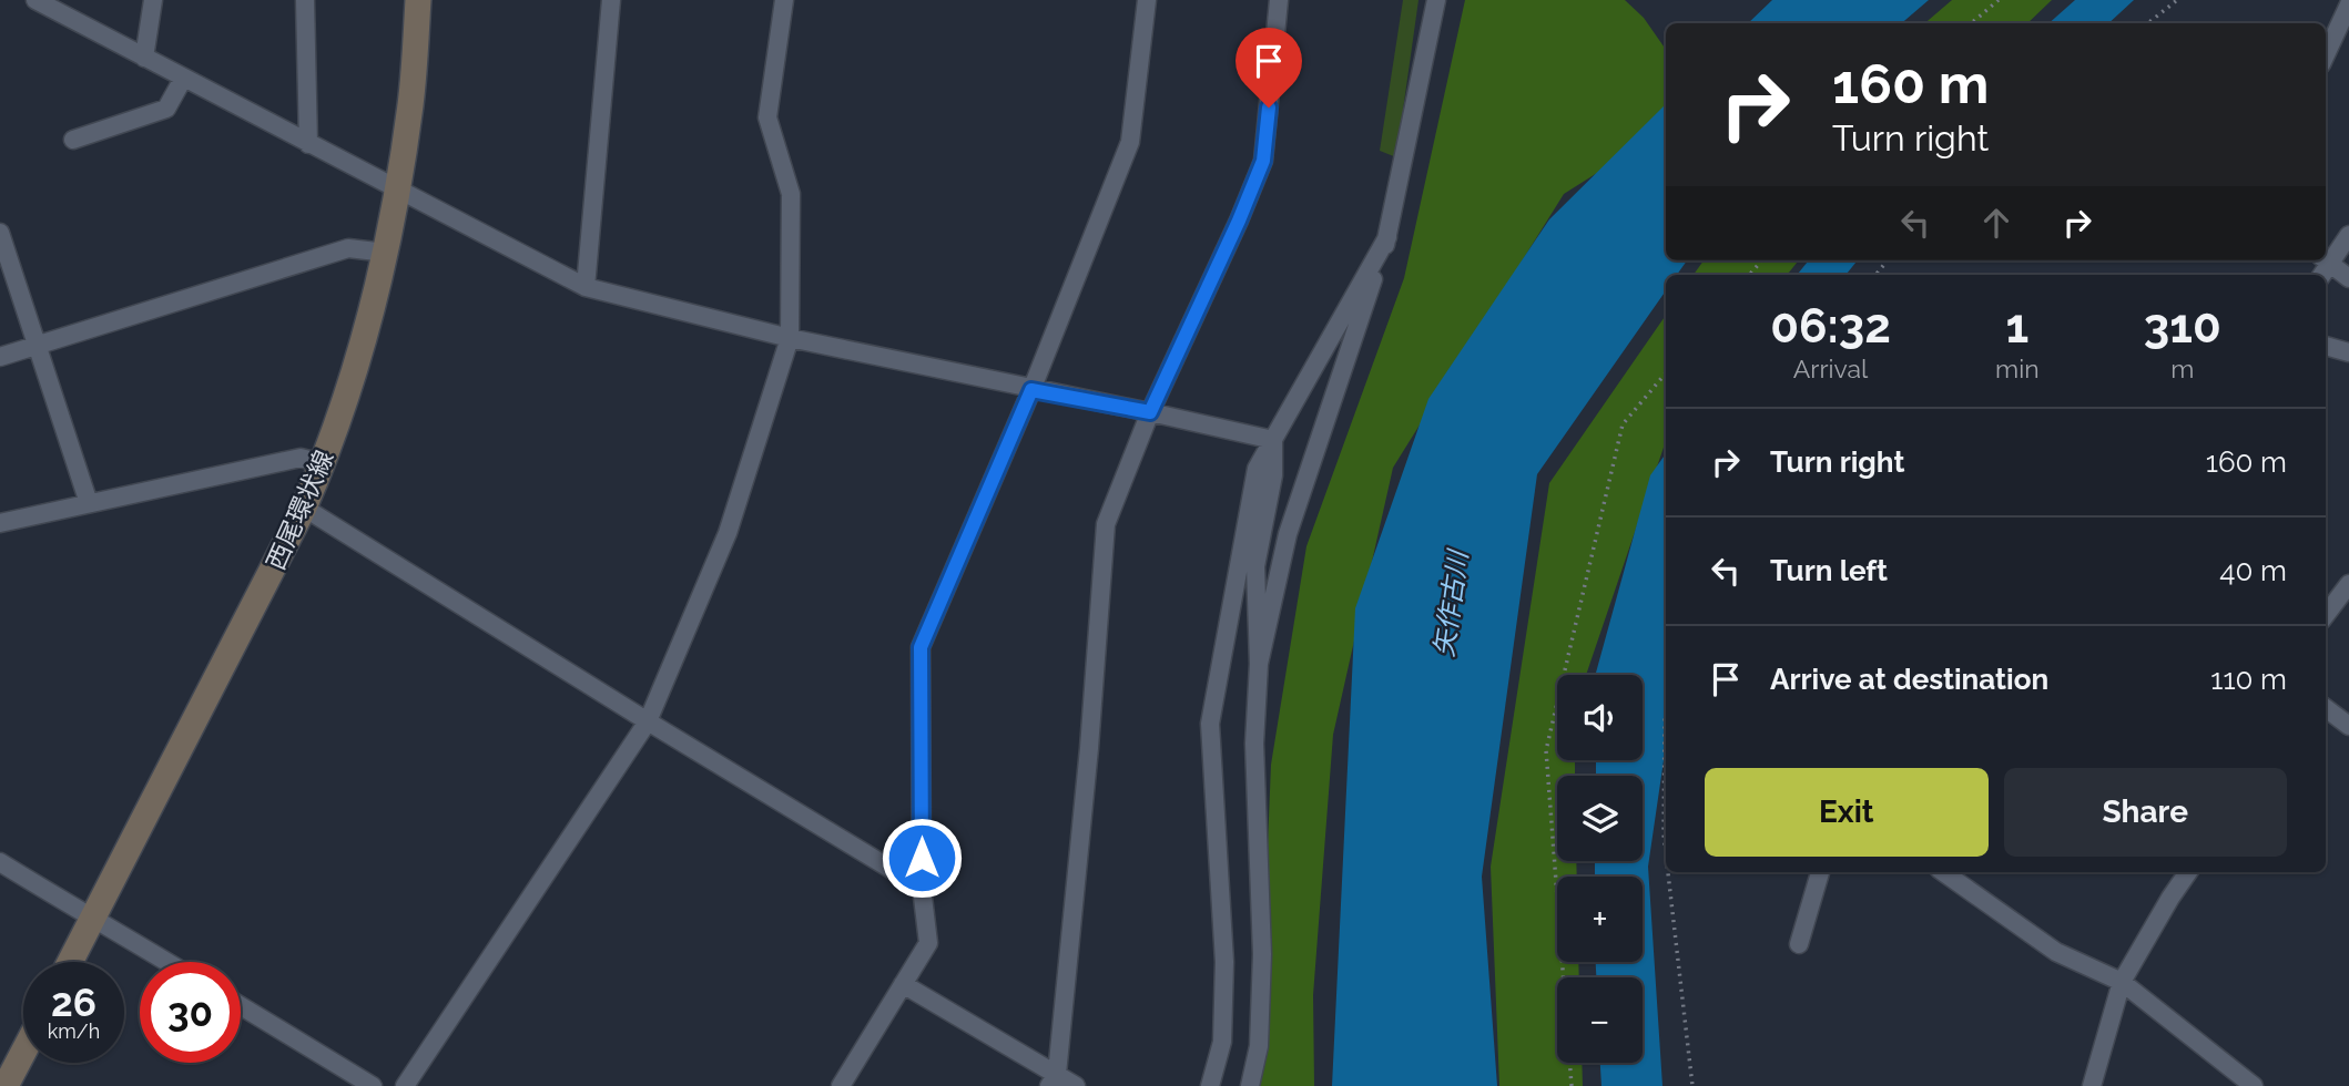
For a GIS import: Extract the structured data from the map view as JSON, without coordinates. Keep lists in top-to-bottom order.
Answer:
{
  "streets": {
    "main road": ["西尾環状線"]
  },
  "water": ["矢作古川"],
  "page": {
    "turn": ["160 m", "Turn right"],
    "eta": [
      "06:32",
      "Arrival",
      "1",
      "min",
      "310",
      "m"
    ],
    "list": [
      {
        "name": "Turn right",
        "value": "160 m"
      },
      {
        "name": "Turn left",
        "value": "40 m"
      },
      {
        "name": "Arrive at destination",
        "value": "110 m"
      }
    ],
    "map_buttons": ["+", "−"],
    "buttons": ["Exit", "Share"],
    "speed": "26 km/h",
    "limit": "30"
  }
}
